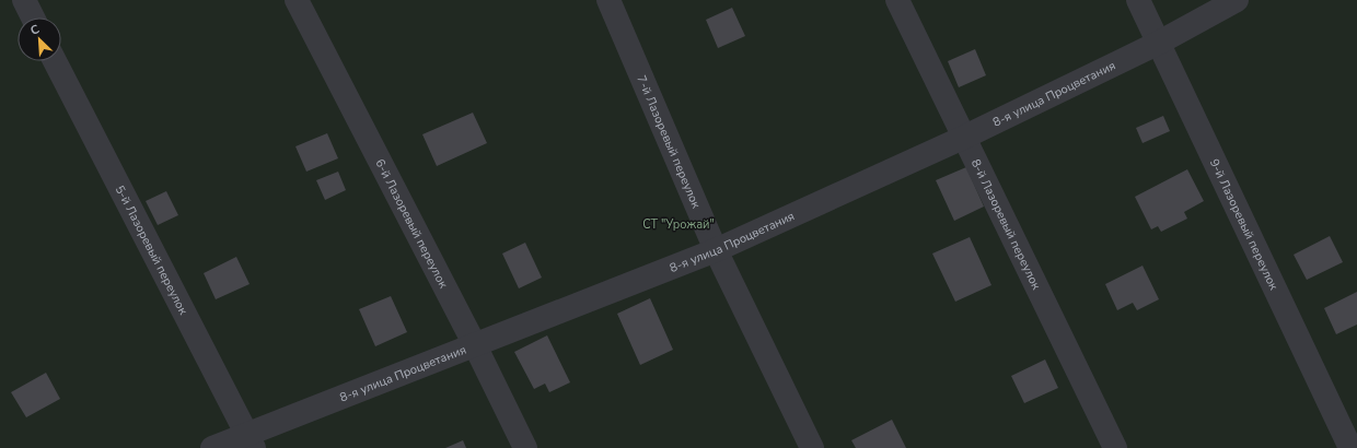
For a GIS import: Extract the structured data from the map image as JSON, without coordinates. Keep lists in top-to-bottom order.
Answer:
{
  "streets": {
    "lane": [
      "8-я улица Процветания",
      "7-й Лазоревый переулок",
      "6-й Лазоревый переулок",
      "8-й Лазоревый переулок",
      "9-й Лазоревый переулок",
      "5-й Лазоревый переулок"
    ]
  },
  "crossings": [
    ["8-я улица Процветания", "7-й Лазоревый переулок"],
    ["8-я улица Процветания", "6-й Лазоревый переулок"],
    ["8-я улица Процветания", "8-й Лазоревый переулок"],
    ["8-я улица Процветания", "9-й Лазоревый переулок"],
    ["8-я улица Процветания", "5-й Лазоревый переулок"]
  ],
  "parks": ["СТ \"Урожай\""],
  "north": "top left"
}
